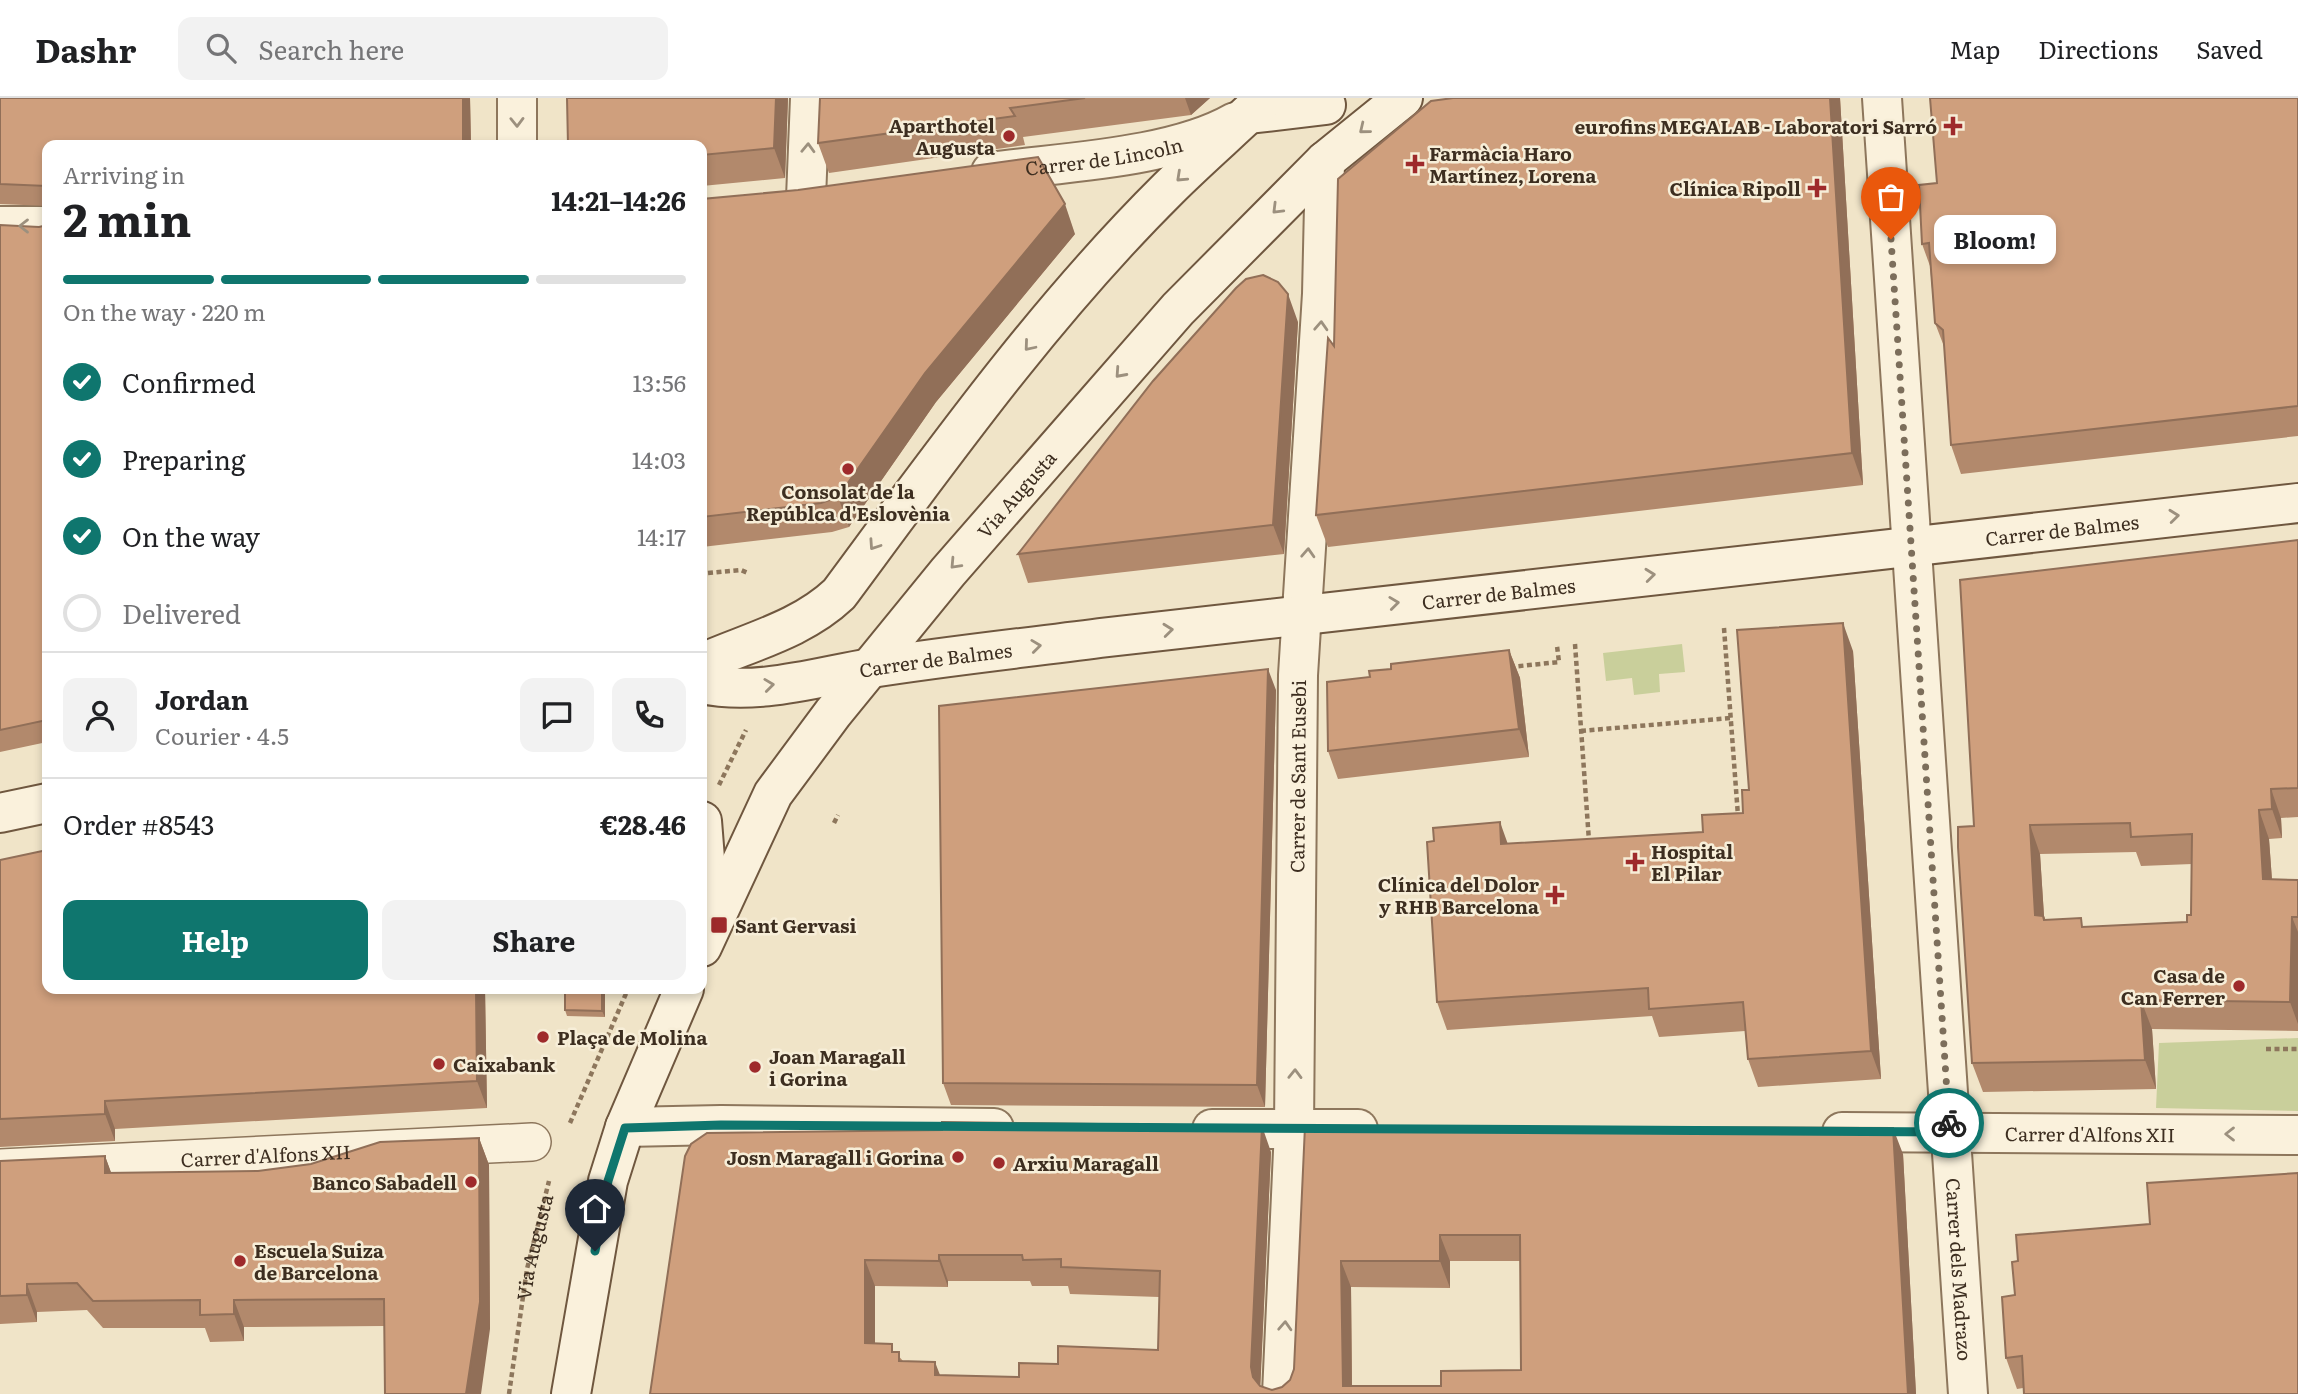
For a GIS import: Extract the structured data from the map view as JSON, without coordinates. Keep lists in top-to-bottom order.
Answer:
{
  "streets": {
    "street": [
      "Carrer de Lincoln",
      "Via Augusta",
      "Carrer de Balmes",
      "Carrer de Sant Eusebi",
      "Carrer d'Alfons XII",
      "Carrer dels Madrazo"
    ]
  },
  "crossings": [
    ["Via Augusta", "Carrer de Balmes"],
    ["Via Augusta", "Carrer de Sant Eusebi"],
    ["Via Augusta", "Carrer d'Alfons XII"],
    ["Carrer de Balmes", "Carrer de Sant Eusebi"],
    ["Carrer de Balmes", "Carrer dels Madrazo"],
    ["Carrer d'Alfons XII", "Carrer dels Madrazo"]
  ],
  "one_way": ["Carrer de Balmes", "Carrer de Sant Eusebi"],
  "places": {
    "health": [
      "eurofins MEGALAB - Laboratori Sarró",
      "Farmàcia Haro Martínez, Lorena",
      "Clínica Ripoll",
      "Hospital El Pilar",
      "Clínica del Dolor y RHB Barcelona"
    ],
    "other": [
      "Aparthotel Augusta",
      "Bloom!",
      "Consolat de la Repúblca d'Eslovènia",
      "Casa de Can Ferrer",
      "Plaça de Molina",
      "Caixabank",
      "Joan Maragall i Gorina",
      "Josn Maragall i Gorina",
      "Arxiu Maragall",
      "Banco Sabadell",
      "Escuela Suiza de Barcelona"
    ],
    "transit": ["Sant Gervasi"]
  },
  "page": {
    "header": "Dashr",
    "search": "Search here",
    "nav": ["Map", "Directions", "Saved"],
    "heading": ["2 min", "Arriving in", "14:21–14:26"],
    "panel": [
      "Jordan",
      "Courier · 4.5",
      "Order #8543",
      "€28.46"
    ],
    "bubble": "Bloom!",
    "bar": "On the way · 220 m",
    "list": [
      ["Confirmed", "13:56"],
      ["Preparing", "14:03"],
      ["On the way", "14:17"],
      "Delivered"
    ],
    "buttons": ["Help", "Share"]
  }
}
